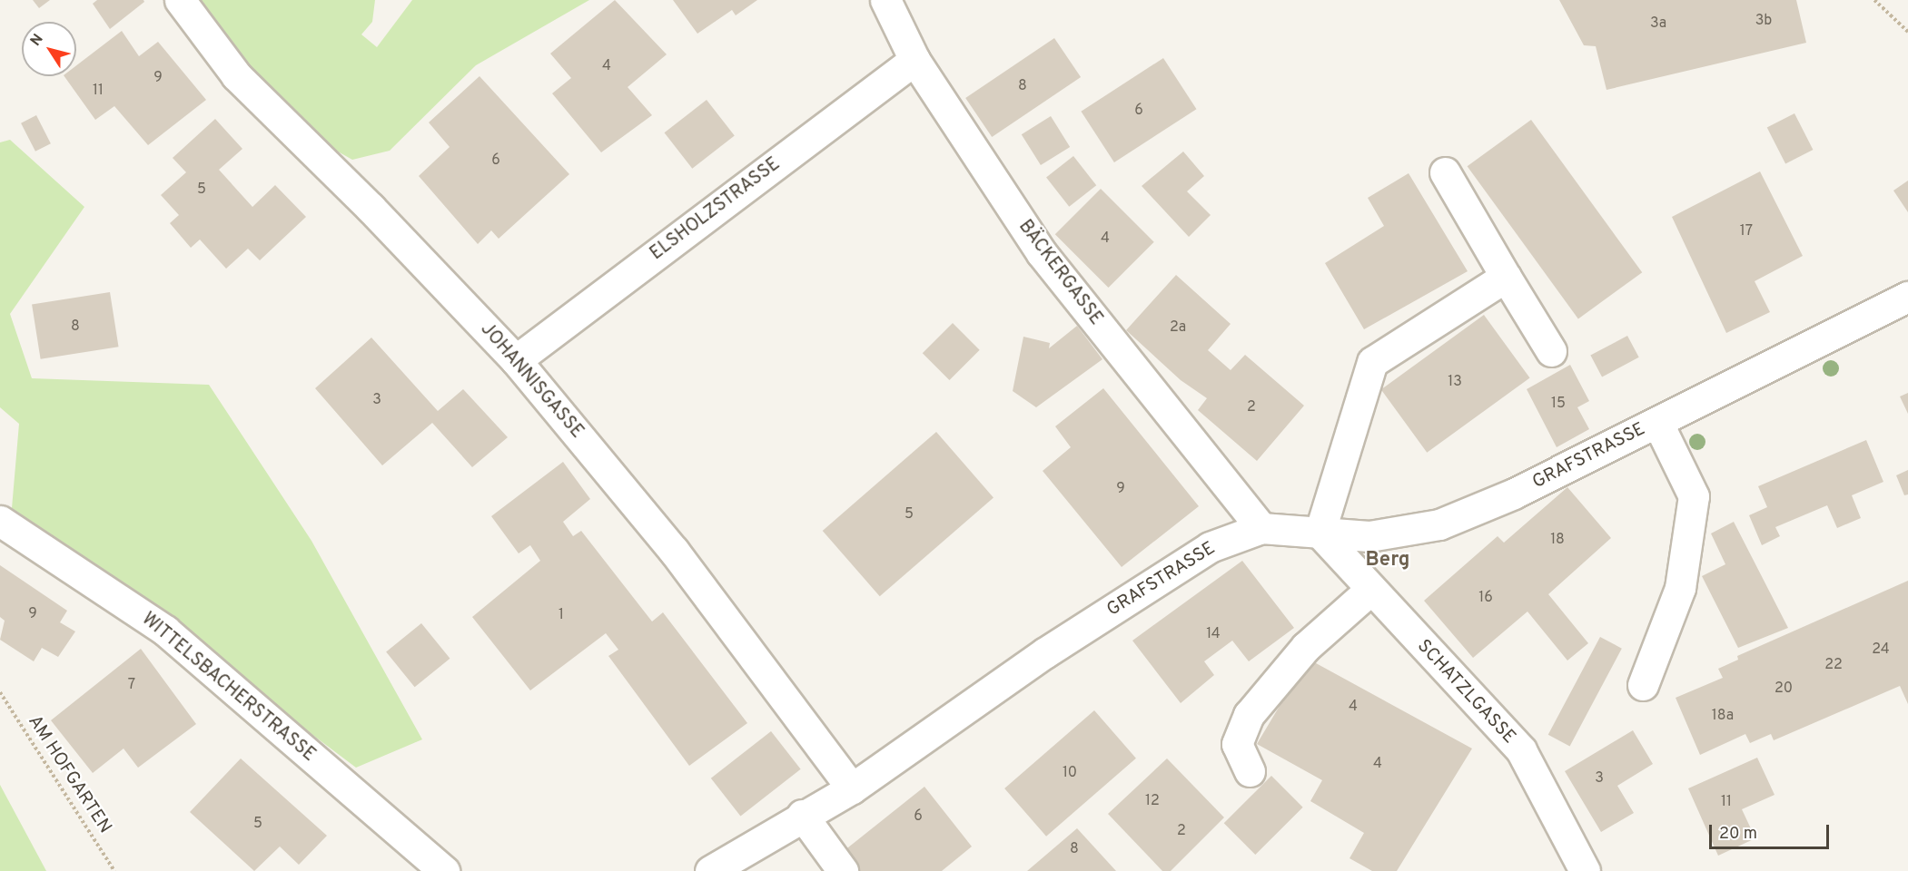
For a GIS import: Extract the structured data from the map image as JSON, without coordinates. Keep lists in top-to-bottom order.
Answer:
{
  "streets": {
    "street": [
      "ELSHOLZSTRASSE",
      "BÄCKERGASSE",
      "JOHANNISGASSE",
      "GRAFSTRASSE",
      "WITTELSBACHERSTRASSE",
      "SCHATZLGASSE"
    ],
    "path": ["AM HOFGARTEN"]
  },
  "crossings": [
    ["ELSHOLZSTRASSE", "BÄCKERGASSE"],
    ["ELSHOLZSTRASSE", "JOHANNISGASSE"],
    ["BÄCKERGASSE", "GRAFSTRASSE"],
    ["JOHANNISGASSE", "GRAFSTRASSE"],
    ["GRAFSTRASSE", "SCHATZLGASSE"]
  ],
  "districts": ["Berg"],
  "house_numbers": [
    "3b",
    "3a",
    "4",
    "9",
    "8",
    "11",
    "6",
    "6",
    "5",
    "17",
    "4",
    "8",
    "2a",
    "13",
    "3",
    "15",
    "2",
    "9",
    "5",
    "18",
    "16",
    "9",
    "1",
    "14",
    "24",
    "22",
    "7",
    "20",
    "4",
    "18a",
    "4",
    "10",
    "3",
    "12",
    "11",
    "6",
    "5",
    "2",
    "8"
  ],
  "scale_bar": "20 m",
  "north": "top left"
}
